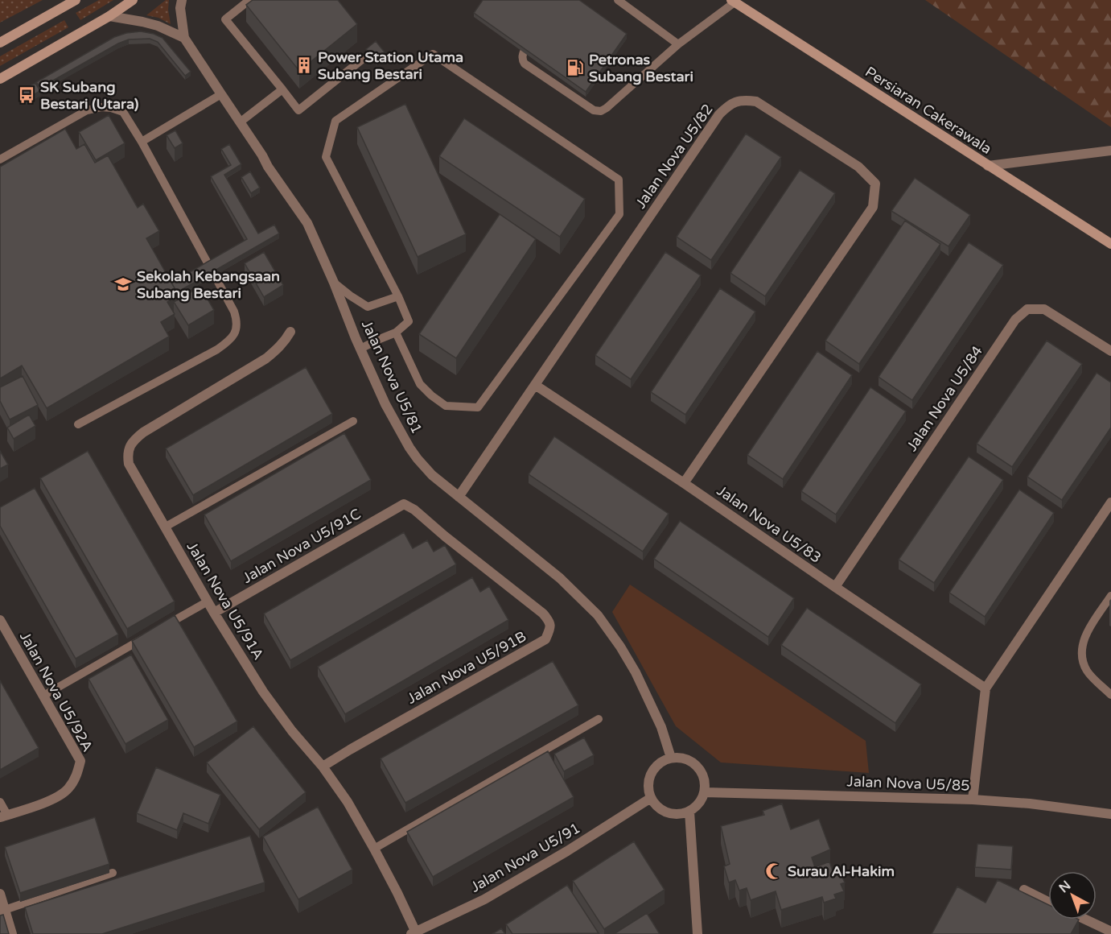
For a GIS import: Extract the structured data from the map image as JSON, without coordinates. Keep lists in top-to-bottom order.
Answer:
{
  "streets": {
    "street": [
      "Persiaran Cakerawala",
      "Jalan Nova U5/82",
      "Jalan Nova U5/81",
      "Jalan Nova U5/84",
      "Jalan Nova U5/83",
      "Jalan Nova U5/91C",
      "Jalan Nova U5/91A",
      "Jalan Nova U5/91B",
      "Jalan Nova U5/92A",
      "Jalan Nova U5/85",
      "Jalan Nova U5/91"
    ]
  },
  "crossings": [
    ["Jalan Nova U5/82", "Jalan Nova U5/81"],
    ["Jalan Nova U5/82", "Jalan Nova U5/83"],
    ["Jalan Nova U5/81", "Jalan Nova U5/85"],
    ["Jalan Nova U5/81", "Jalan Nova U5/91"],
    ["Jalan Nova U5/84", "Jalan Nova U5/83"],
    ["Jalan Nova U5/91C", "Jalan Nova U5/91A"],
    ["Jalan Nova U5/91C", "Jalan Nova U5/91B"],
    ["Jalan Nova U5/91A", "Jalan Nova U5/91B"],
    ["Jalan Nova U5/91A", "Jalan Nova U5/91"],
    ["Jalan Nova U5/85", "Jalan Nova U5/91"]
  ],
  "places": {
    "building": ["Power Station Utama Subang Bestari"],
    "fuel station": ["Petronas Subang Bestari"],
    "bus stop": ["SK Subang Bestari (Utara)"],
    "school or university": ["Sekolah Kebangsaan Subang Bestari"],
    "mosque": ["Surau Al-Hakim"]
  },
  "north": "top left"
}
